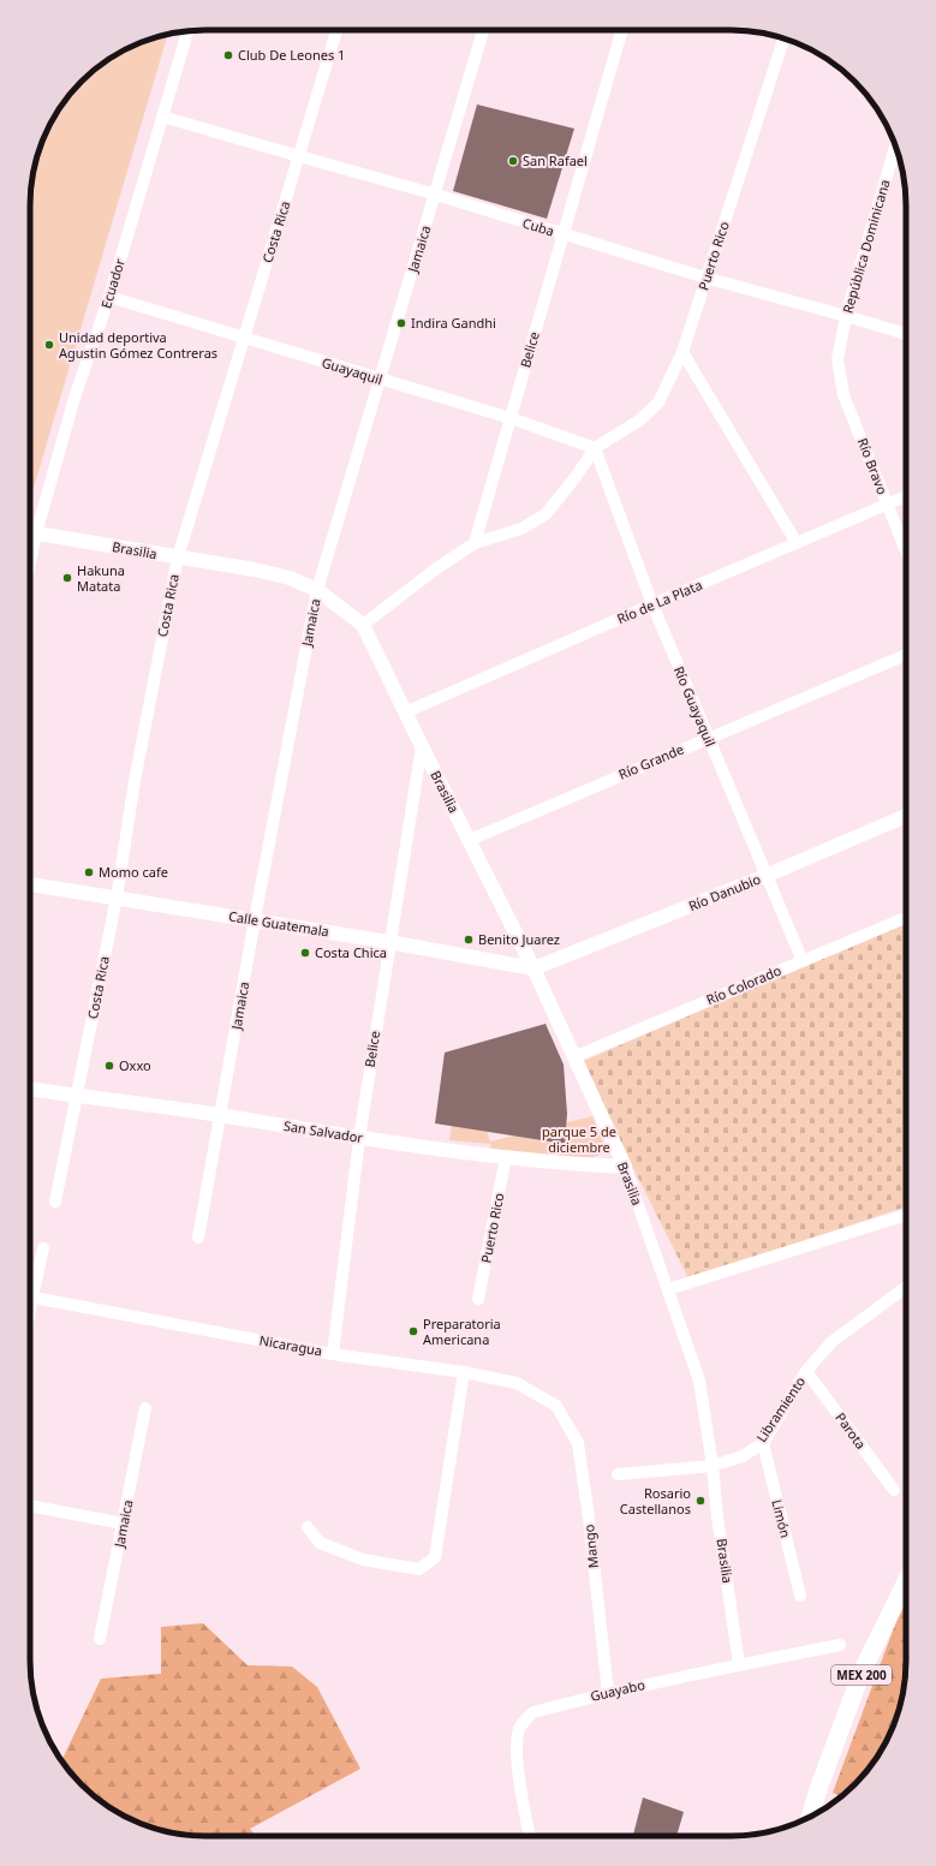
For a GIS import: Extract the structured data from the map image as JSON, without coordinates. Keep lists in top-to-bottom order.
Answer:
{
  "streets": {
    "main road": ["MEX 200"],
    "street": [
      "Cuba",
      "Costa Rica",
      "República Dominicana",
      "Jamaica",
      "Puerto Rico",
      "Ecuador",
      "Belice",
      "Guayaquil",
      "Río Bravo",
      "Brasilia",
      "Río de La Plata",
      "Río Guayaquil",
      "Río Grande",
      "Río Danubio",
      "Calle Guatemala",
      "Río Colorado",
      "San Salvador",
      "Nicaragua",
      "Libramiento",
      "Parota",
      "Limón",
      "Mango",
      "Guayabo"
    ]
  },
  "crossings": [
    ["Cuba", "Costa Rica"],
    ["Cuba", "República Dominicana"],
    ["Cuba", "Jamaica"],
    ["Cuba", "Puerto Rico"],
    ["Cuba", "Ecuador"],
    ["Cuba", "Belice"],
    ["Costa Rica", "Guayaquil"],
    ["Costa Rica", "Brasilia"],
    ["Costa Rica", "Calle Guatemala"],
    ["Costa Rica", "San Salvador"],
    ["República Dominicana", "Río Bravo"],
    ["Jamaica", "Guayaquil"],
    ["Jamaica", "Brasilia"],
    ["Jamaica", "Calle Guatemala"],
    ["Jamaica", "San Salvador"],
    ["Puerto Rico", "Guayaquil"],
    ["Puerto Rico", "Río Guayaquil"],
    ["Puerto Rico", "San Salvador"],
    ["Ecuador", "Guayaquil"],
    ["Ecuador", "Brasilia"],
    ["Belice", "Guayaquil"],
    ["Belice", "Brasilia"],
    ["Belice", "Calle Guatemala"],
    ["Belice", "San Salvador"],
    ["Belice", "Nicaragua"],
    ["Guayaquil", "Río Guayaquil"],
    ["Río Bravo", "Río de La Plata"],
    ["Brasilia", "Río de La Plata"],
    ["Brasilia", "Río Grande"],
    ["Brasilia", "Río Danubio"],
    ["Brasilia", "Calle Guatemala"],
    ["Brasilia", "Río Colorado"],
    ["Brasilia", "San Salvador"],
    ["Brasilia", "Libramiento"],
    ["Brasilia", "Guayabo"],
    ["Río de La Plata", "Río Guayaquil"],
    ["Río Guayaquil", "Río Grande"],
    ["Río Guayaquil", "Río Danubio"],
    ["Río Guayaquil", "Río Colorado"],
    ["Río Danubio", "Calle Guatemala"],
    ["Nicaragua", "Mango"],
    ["Libramiento", "Parota"],
    ["Libramiento", "Limón"],
    ["Mango", "Guayabo"]
  ],
  "parks": ["parque 5 de diciembre"],
  "places": [
    "Club De Leones 1",
    "San Rafael",
    "Indira Gandhi",
    "Unidad deportiva Agustin Gómez Contreras",
    "Hakuna Matata",
    "Momo cafe",
    "Benito Juarez",
    "Costa Chica",
    "Oxxo",
    "Preparatoria Americana",
    "Rosario Castellanos"
  ]
}
